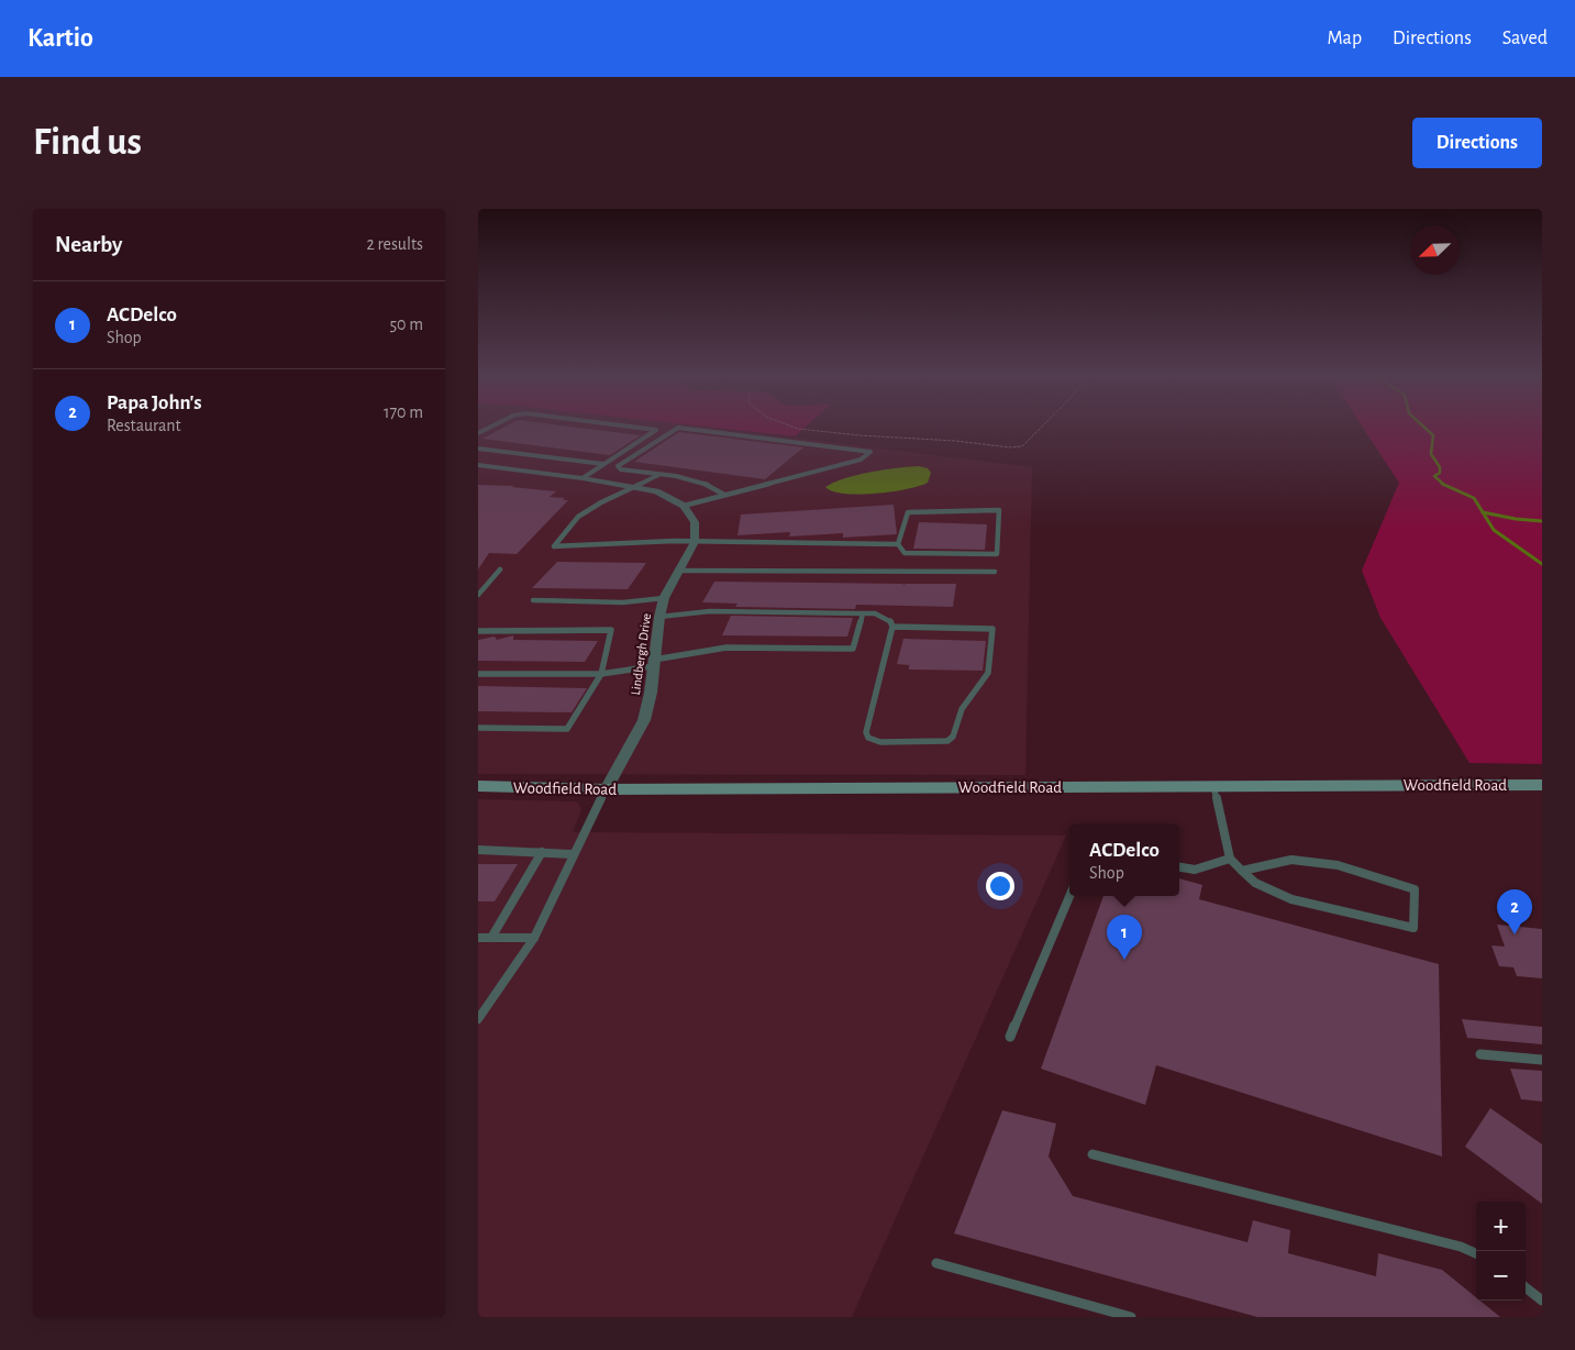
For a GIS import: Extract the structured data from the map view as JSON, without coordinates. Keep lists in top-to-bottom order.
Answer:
{
  "streets": {
    "main road": ["Woodfield Road"],
    "street": ["Lindbergh Drive"]
  },
  "crossings": [
    ["Lindbergh Drive", "Woodfield Road"]
  ],
  "north": "bottom left",
  "page": {
    "header": "Kartio",
    "nav": ["Map", "Directions", "Saved"],
    "buttons": "Directions",
    "title": "Find us",
    "heading": ["Nearby", "2 results"],
    "list": [
      {
        "mark": "1",
        "name": "ACDelco",
        "note": "Shop",
        "value": "50 m"
      },
      {
        "mark": "2",
        "name": "Papa John's",
        "note": "Restaurant",
        "value": "170 m"
      }
    ],
    "popup": ["ACDelco", "Shop"],
    "pins": ["2", "1"],
    "map_buttons": ["+", "−"]
  }
}
